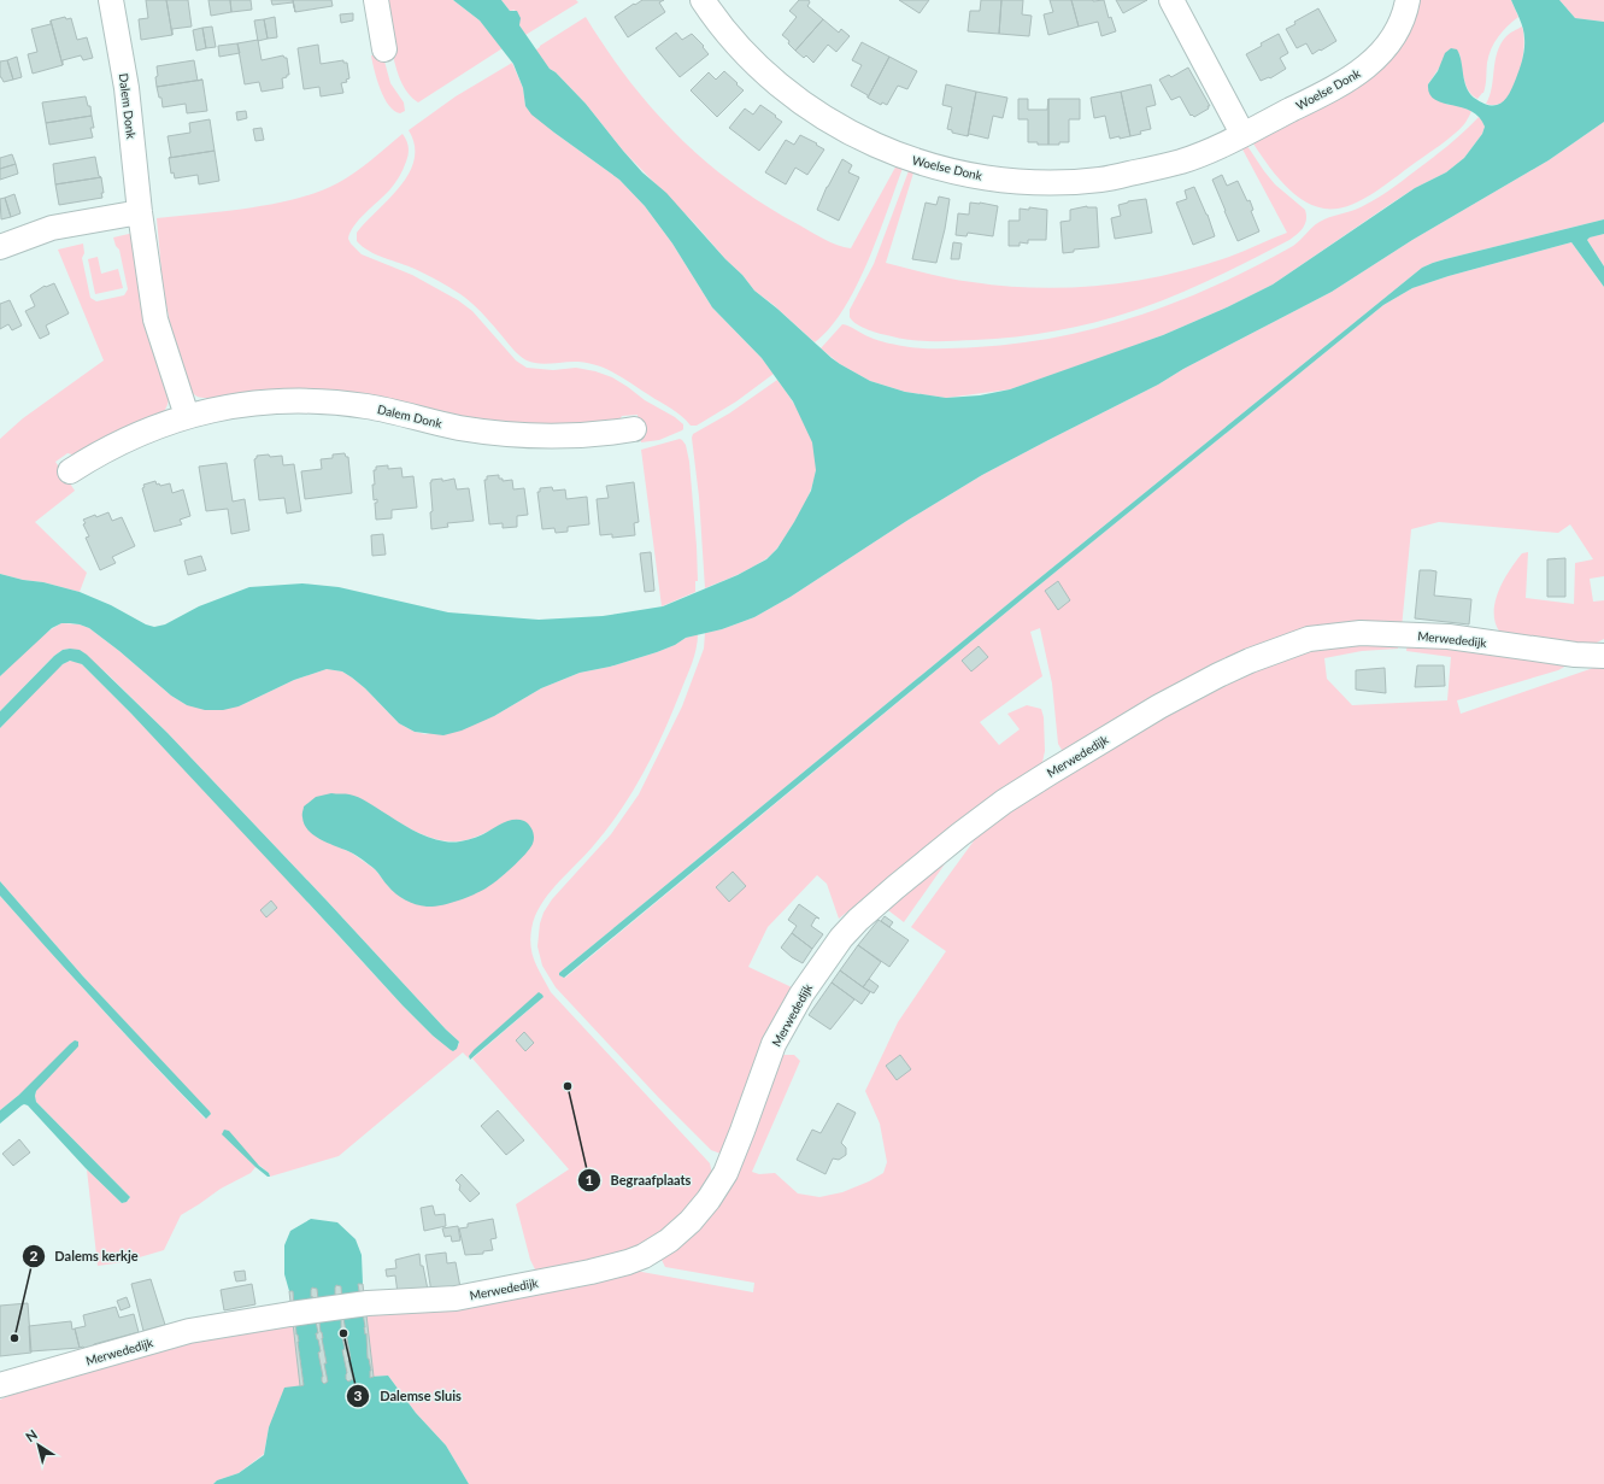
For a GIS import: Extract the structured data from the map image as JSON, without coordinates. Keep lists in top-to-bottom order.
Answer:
{
  "streets": {
    "street": ["Woelse Donk", "Dalem Donk", "Merwededijk"]
  },
  "places": ["Begraafplaats", "Dalemse Sluis", "Dalems kerkje"],
  "north": "top left"
}
